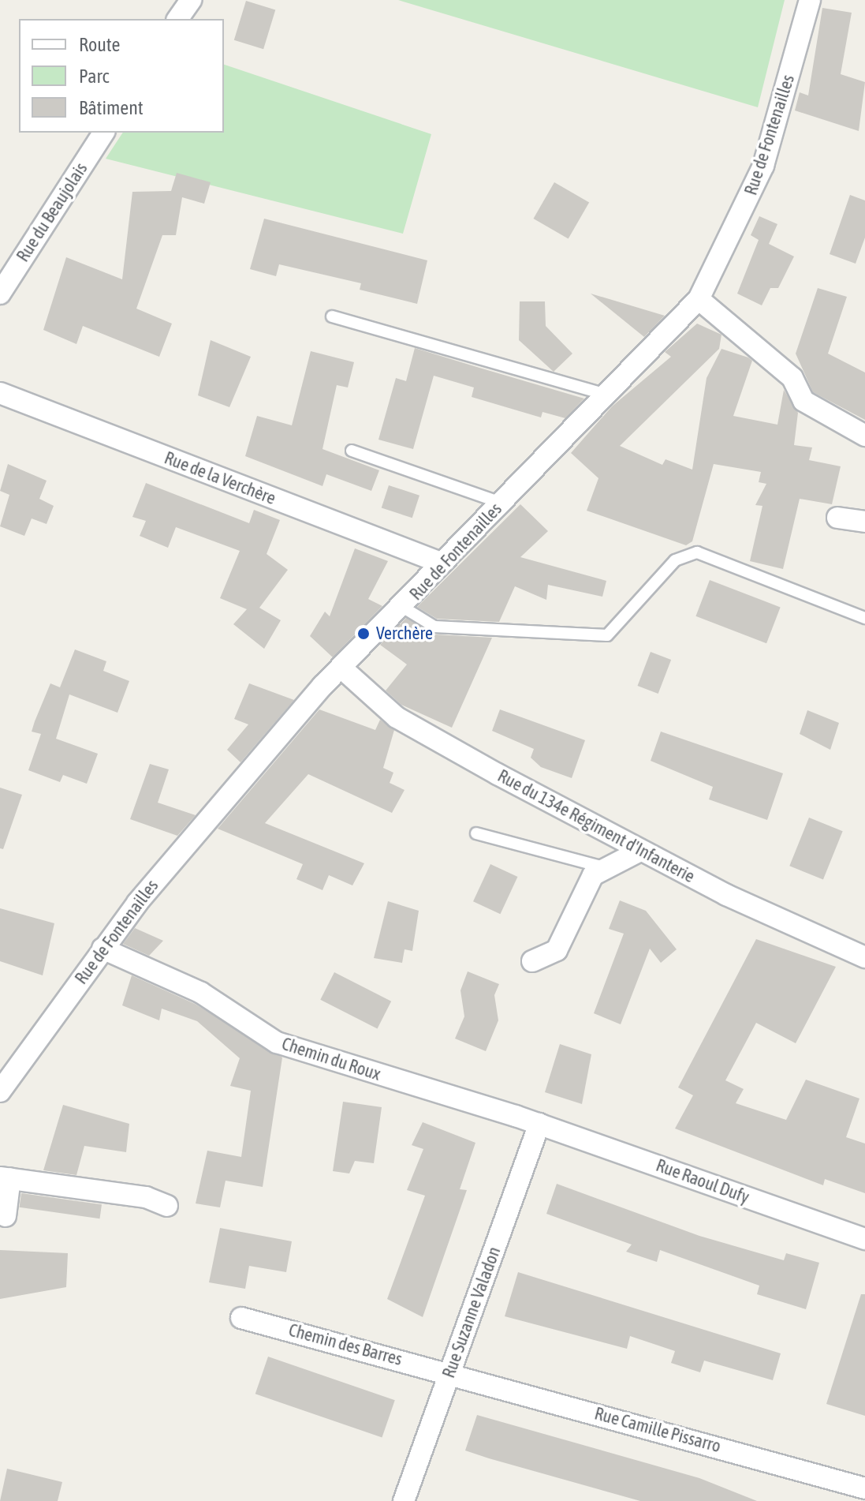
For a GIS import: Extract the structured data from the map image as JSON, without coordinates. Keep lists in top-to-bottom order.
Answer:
{
  "streets": {
    "street": [
      "Rue de Fontenailles",
      "Rue du Beaujolais",
      "Rue de la Verchère",
      "Rue du 134e Régiment d'Infanterie",
      "Chemin du Roux",
      "Rue Raoul Dufy",
      "Rue Suzanne Valadon",
      "Chemin des Barres",
      "Rue Camille Pissarro"
    ]
  },
  "crossings": [
    ["Rue de Fontenailles", "Rue de la Verchère"],
    ["Rue de Fontenailles", "Rue du 134e Régiment d'Infanterie"],
    ["Rue de Fontenailles", "Chemin du Roux"],
    ["Chemin du Roux", "Rue Raoul Dufy"],
    ["Chemin du Roux", "Rue Suzanne Valadon"],
    ["Rue Raoul Dufy", "Rue Suzanne Valadon"],
    ["Rue Suzanne Valadon", "Chemin des Barres"],
    ["Rue Suzanne Valadon", "Rue Camille Pissarro"],
    ["Chemin des Barres", "Rue Camille Pissarro"]
  ],
  "places": ["Verchère"],
  "legend": ["Route", "Parc", "Bâtiment"]
}
